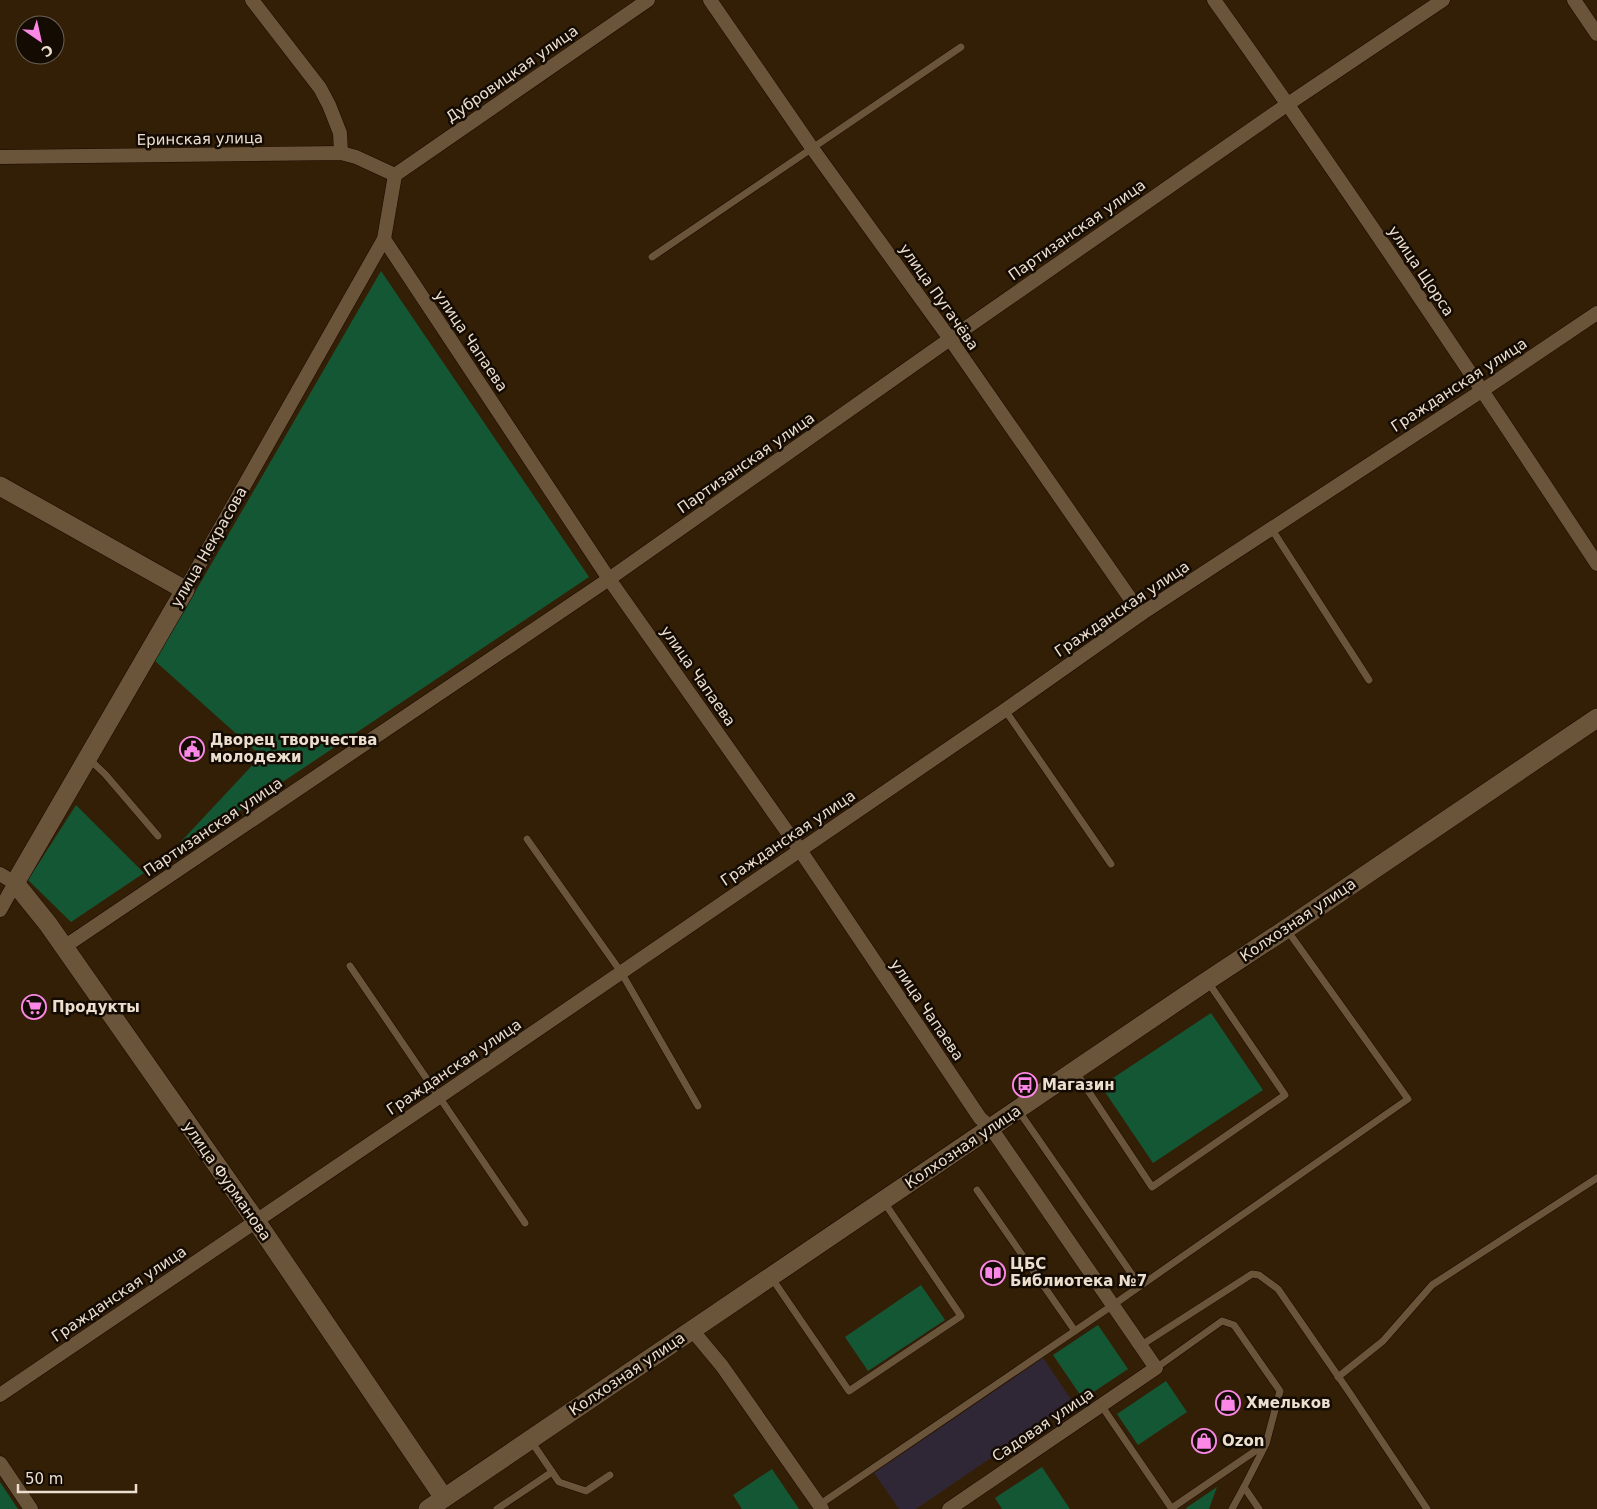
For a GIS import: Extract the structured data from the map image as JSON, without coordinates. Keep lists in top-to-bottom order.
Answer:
{
  "streets": {
    "street": [
      "Дубровицкая улица",
      "Еринская улица",
      "Партизанская улица",
      "улица Щорса",
      "улица Пугачёва",
      "улица Чапаева",
      "Гражданская улица",
      "улица Некрасова",
      "Колхозная улица",
      "улица Фурманова",
      "Садовая улица"
    ]
  },
  "crossings": [
    ["Дубровицкая улица", "Еринская улица"],
    ["Дубровицкая улица", "улица Некрасова"],
    ["Еринская улица", "улица Некрасова"],
    ["Партизанская улица", "улица Щорса"],
    ["Партизанская улица", "улица Пугачёва"],
    ["Партизанская улица", "улица Чапаева"],
    ["Партизанская улица", "улица Фурманова"],
    ["улица Щорса", "Гражданская улица"],
    ["улица Пугачёва", "Гражданская улица"],
    ["улица Чапаева", "Гражданская улица"],
    ["улица Чапаева", "улица Некрасова"],
    ["улица Чапаева", "Колхозная улица"],
    ["улица Чапаева", "Садовая улица"],
    ["Гражданская улица", "улица Фурманова"],
    ["улица Некрасова", "улица Фурманова"],
    ["Колхозная улица", "улица Фурманова"]
  ],
  "places": {
    "public building": ["Дворец творчества молодежи"],
    "supermarket": ["Продукты"],
    "bus stop": ["Магазин"],
    "library": ["ЦБС Библиотека №7"],
    "shop": ["Хмельков", "Ozon"]
  },
  "scale_bar": "50 m",
  "north": "bottom right"
}
